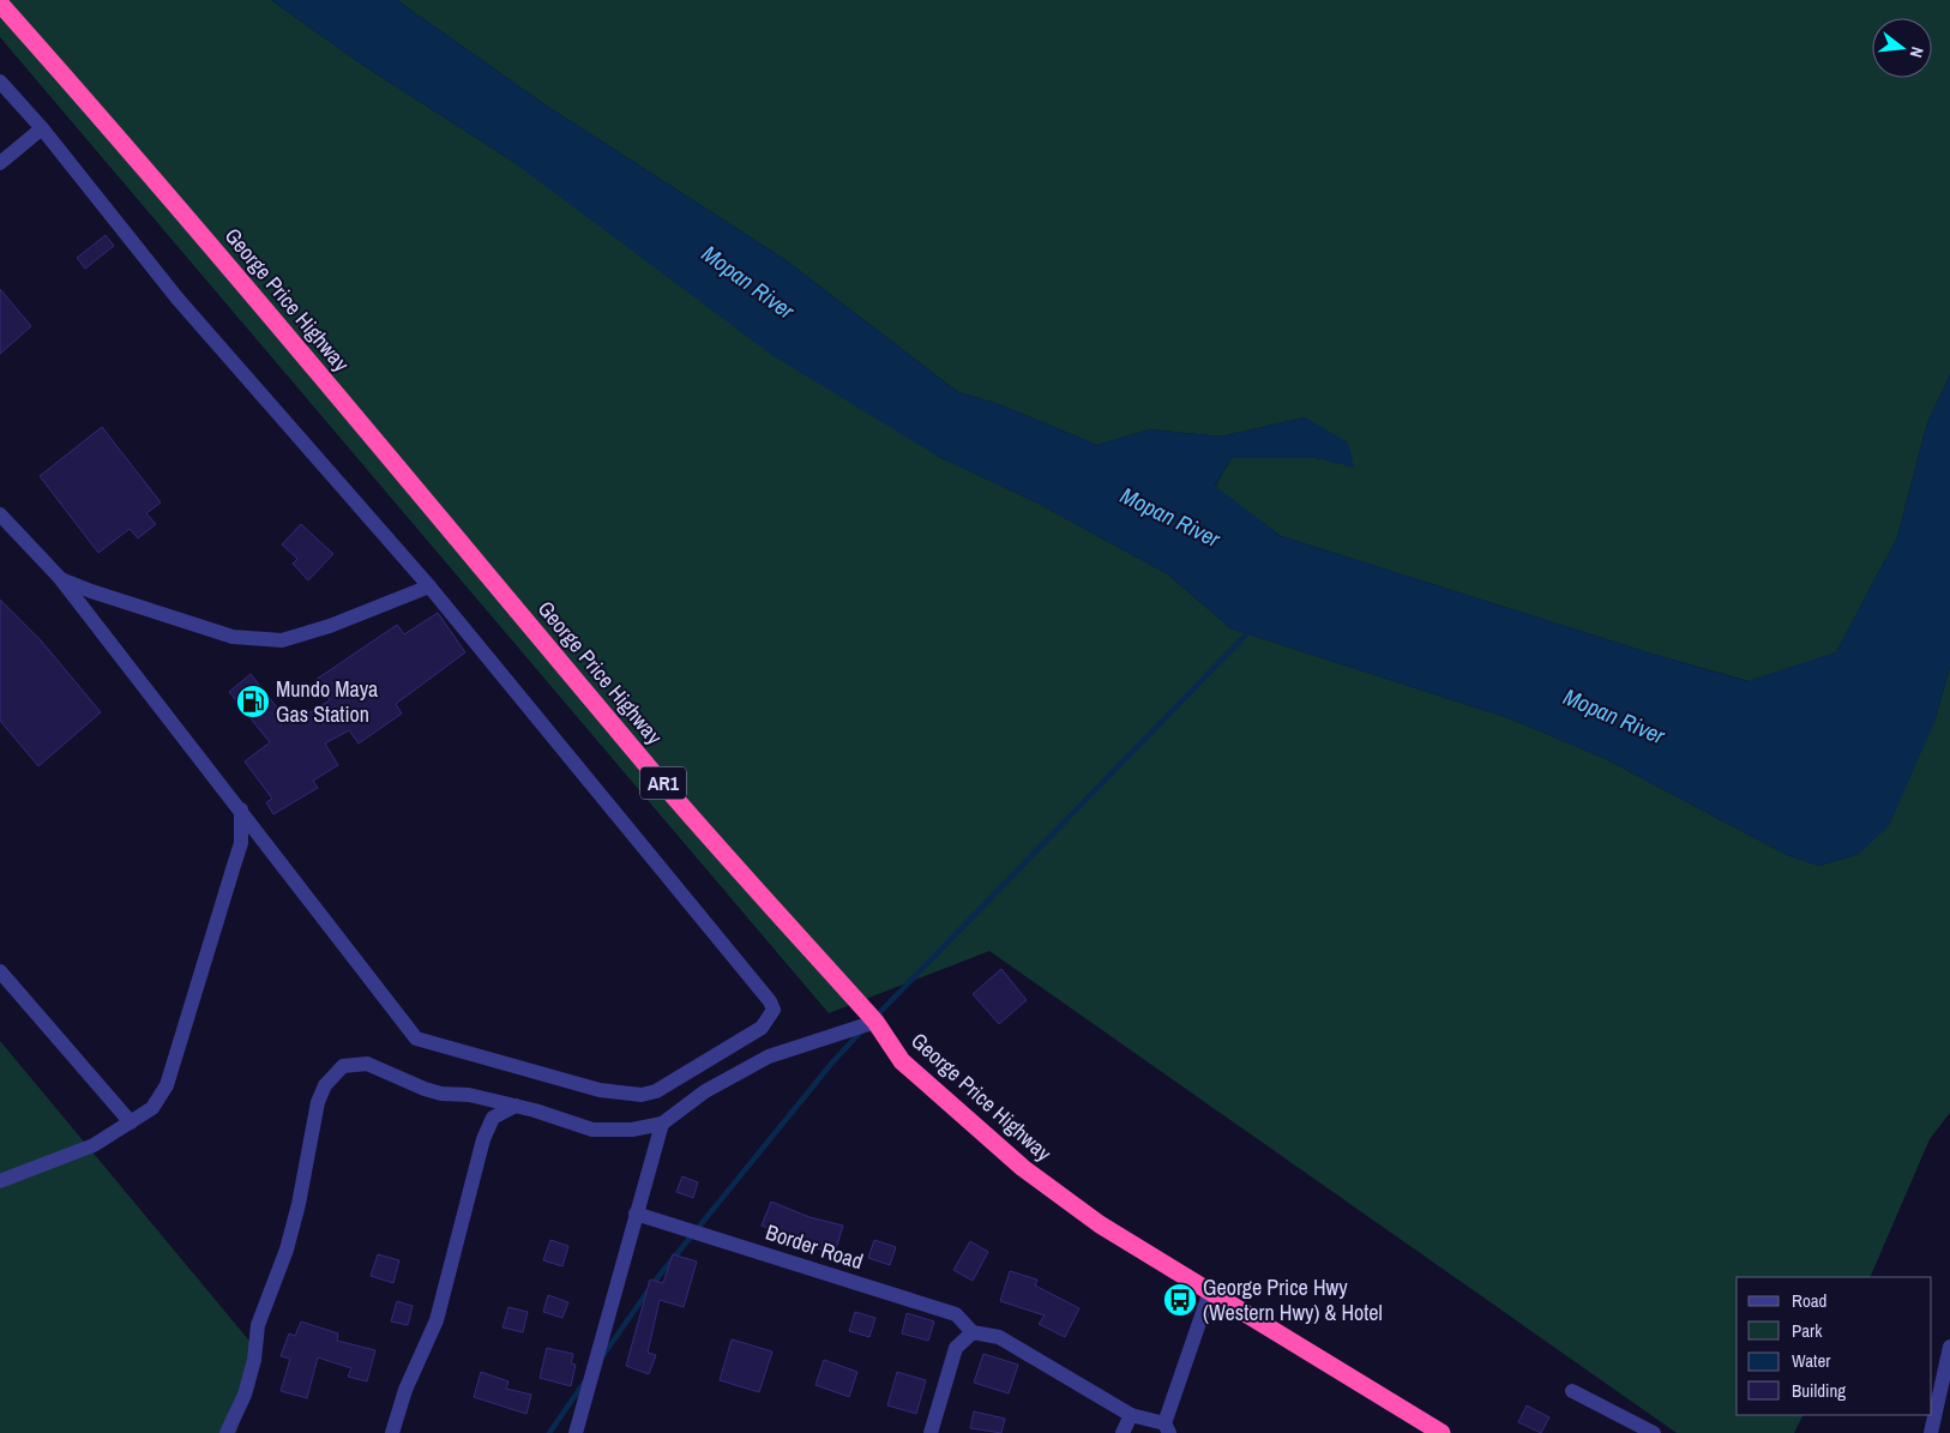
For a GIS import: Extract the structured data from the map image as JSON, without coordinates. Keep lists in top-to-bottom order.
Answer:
{
  "streets": {
    "highway": ["George Price Highway", "AR1"],
    "street": ["Border Road"]
  },
  "water": ["Mopan River"],
  "places": {
    "fuel station": ["Mundo Maya Gas Station"],
    "bus stop": ["George Price Hwy (Western Hwy) & Hotel"]
  },
  "legend": [
    "Road",
    "Park",
    "Water",
    "Building"
  ],
  "north": "right"
}
